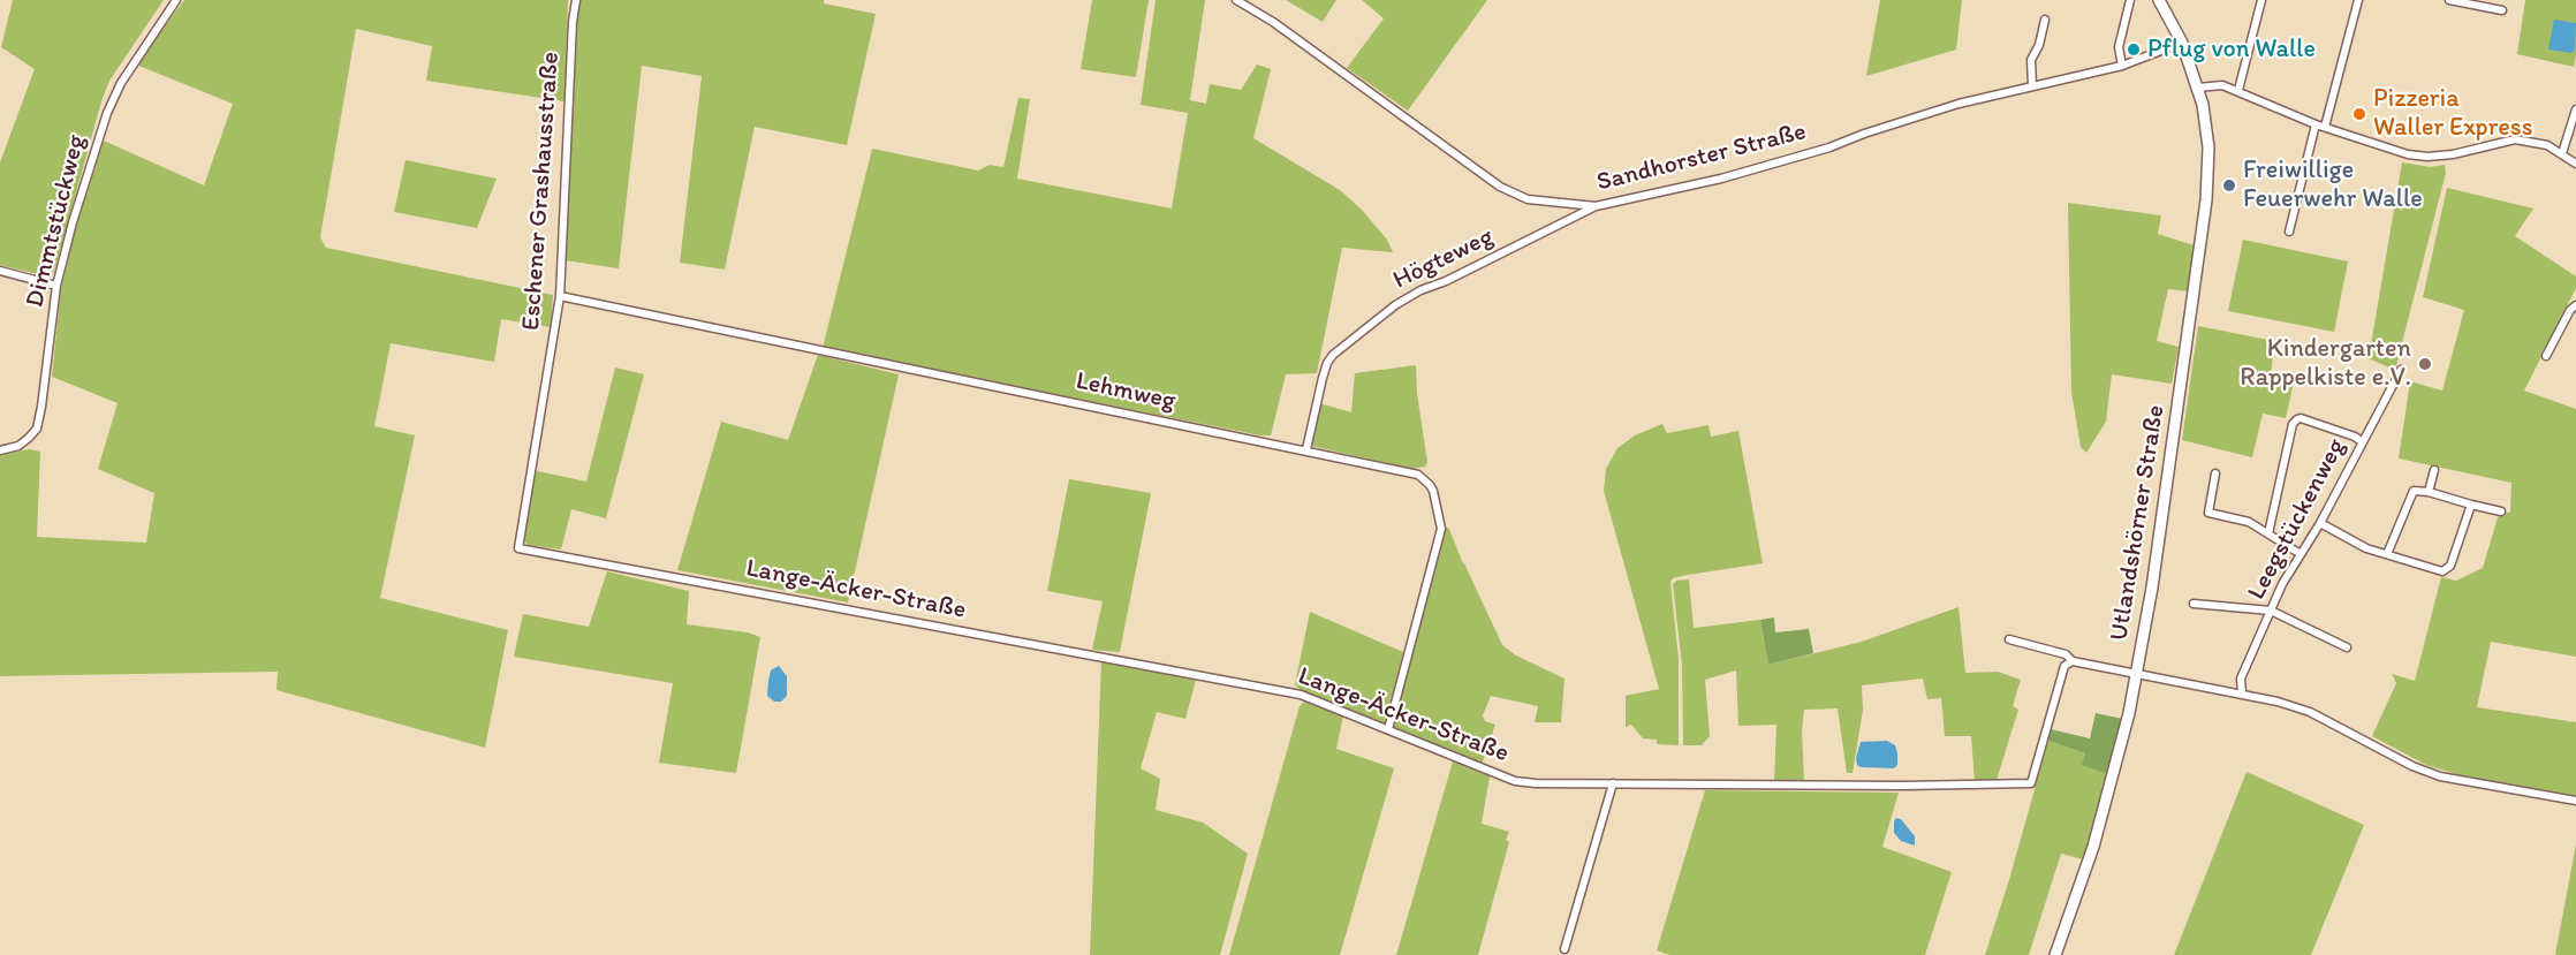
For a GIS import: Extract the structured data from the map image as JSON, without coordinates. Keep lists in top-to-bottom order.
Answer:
{
  "streets": {
    "street": [
      "Sandhorster Straße",
      "Eschener Grashausstraße",
      "Dimmtstückweg",
      "Högteweg",
      "Lehmweg",
      "Leegstückenweg",
      "Utlandshörner Straße",
      "Lange-Äcker-Straße"
    ]
  },
  "crossings": [
    ["Sandhorster Straße", "Högteweg"],
    ["Sandhorster Straße", "Utlandshörner Straße"],
    ["Eschener Grashausstraße", "Lehmweg"],
    ["Eschener Grashausstraße", "Lange-Äcker-Straße"],
    ["Högteweg", "Lehmweg"],
    ["Lehmweg", "Lange-Äcker-Straße"]
  ],
  "places": [
    "Pflug von Walle",
    "Pizzeria Waller Express",
    "Freiwillige Feuerwehr Walle",
    "Kindergarten Rappelkiste e.V."
  ]
}
